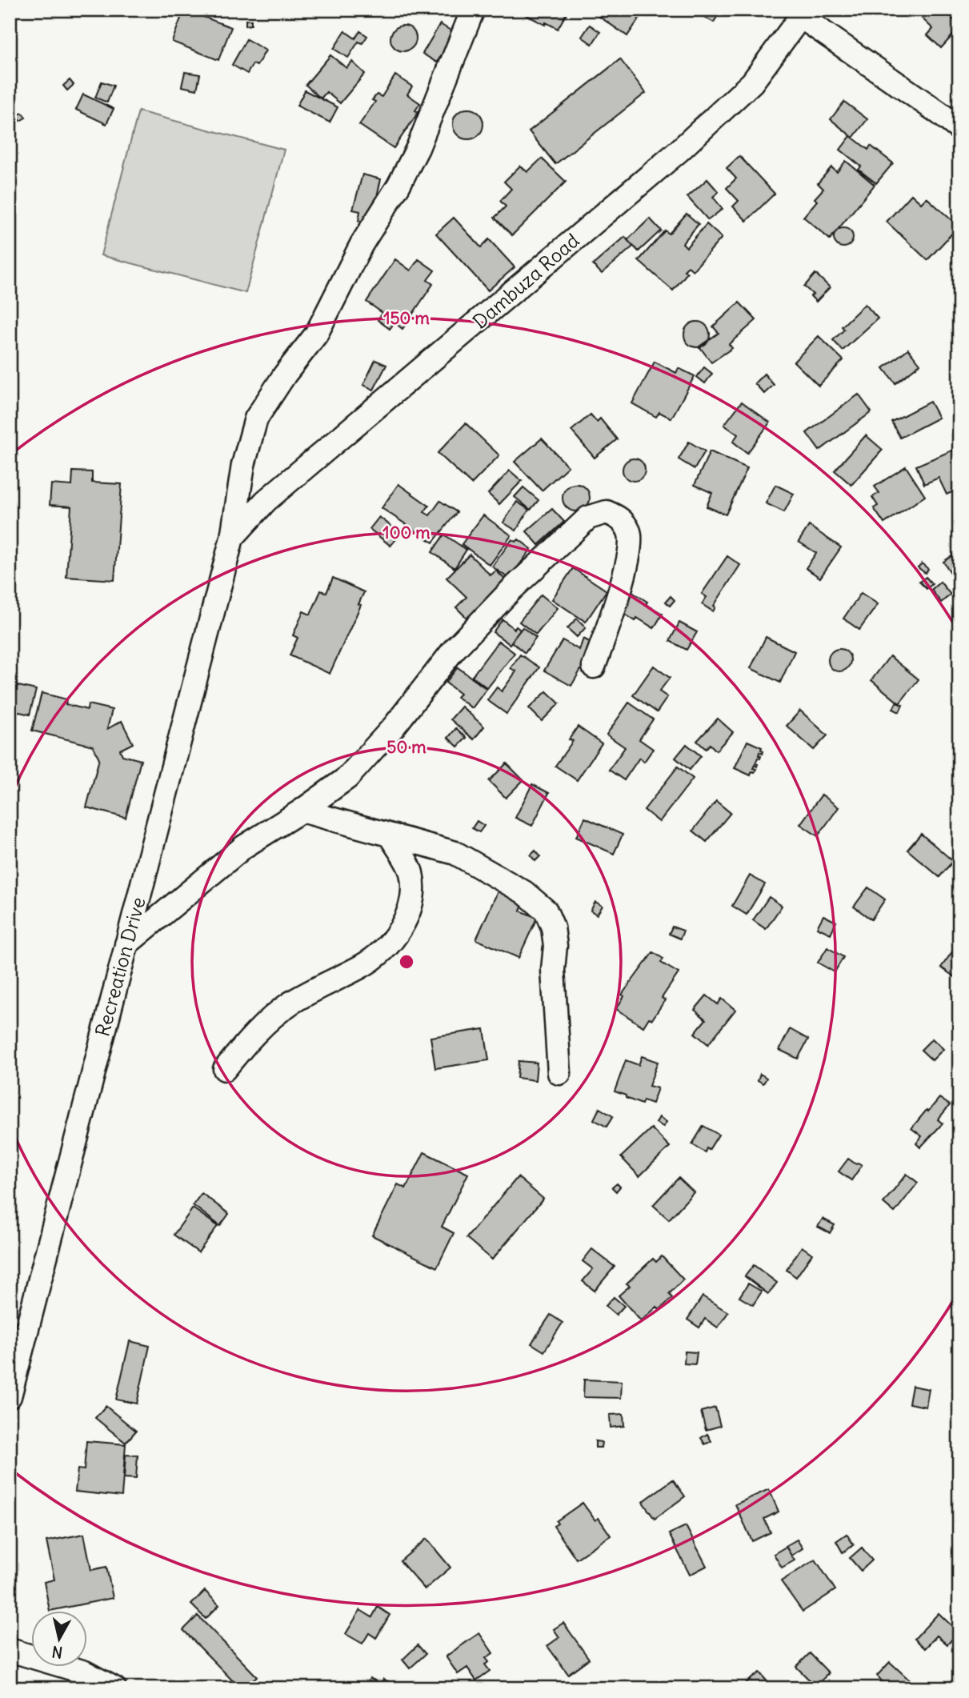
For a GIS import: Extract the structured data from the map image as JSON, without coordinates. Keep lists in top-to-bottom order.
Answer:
{
  "streets": {
    "street": ["Dambuza Road", "Recreation Drive"]
  },
  "crossings": [
    ["Dambuza Road", "Recreation Drive"]
  ],
  "north": "bottom",
  "rings": ["150 m", "100 m", "50 m"]
}
